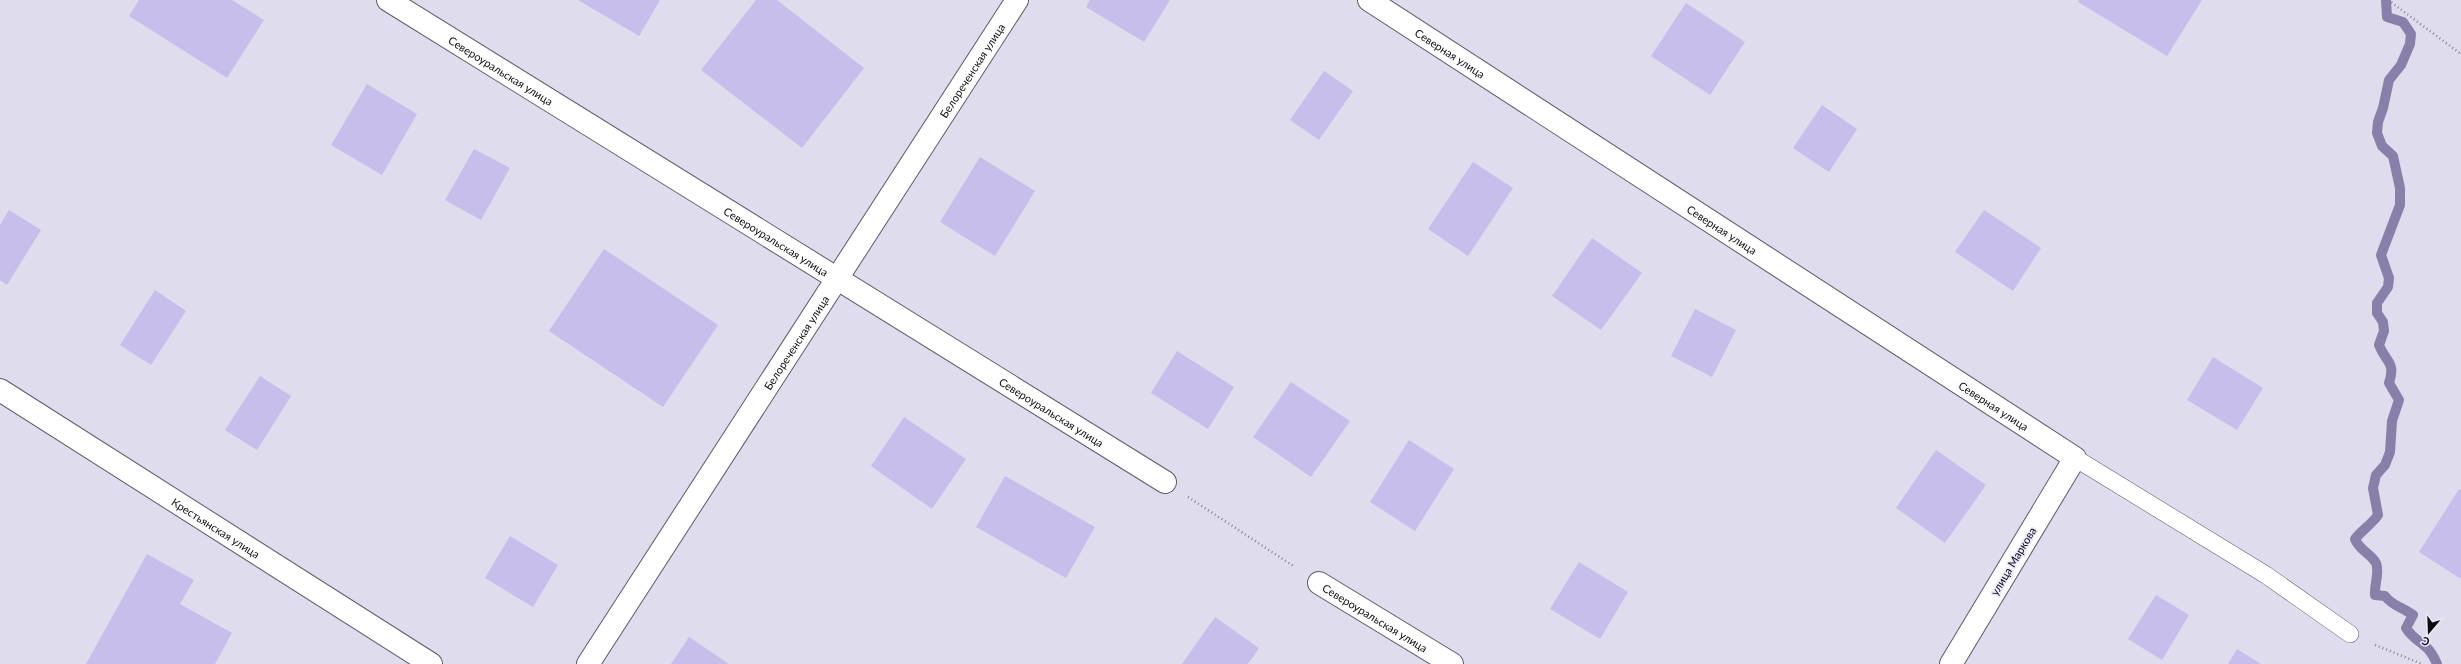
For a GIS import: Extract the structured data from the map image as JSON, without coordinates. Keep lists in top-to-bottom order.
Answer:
{
  "streets": {
    "street": [
      "Северная улица",
      "Североуральская улица",
      "Белореченская улица",
      "Крестьянская улица",
      "улица Маркова"
    ]
  },
  "crossings": [
    ["Северная улица", "улица Маркова"],
    ["Североуральская улица", "Белореченская улица"]
  ],
  "north": "bottom"
}
